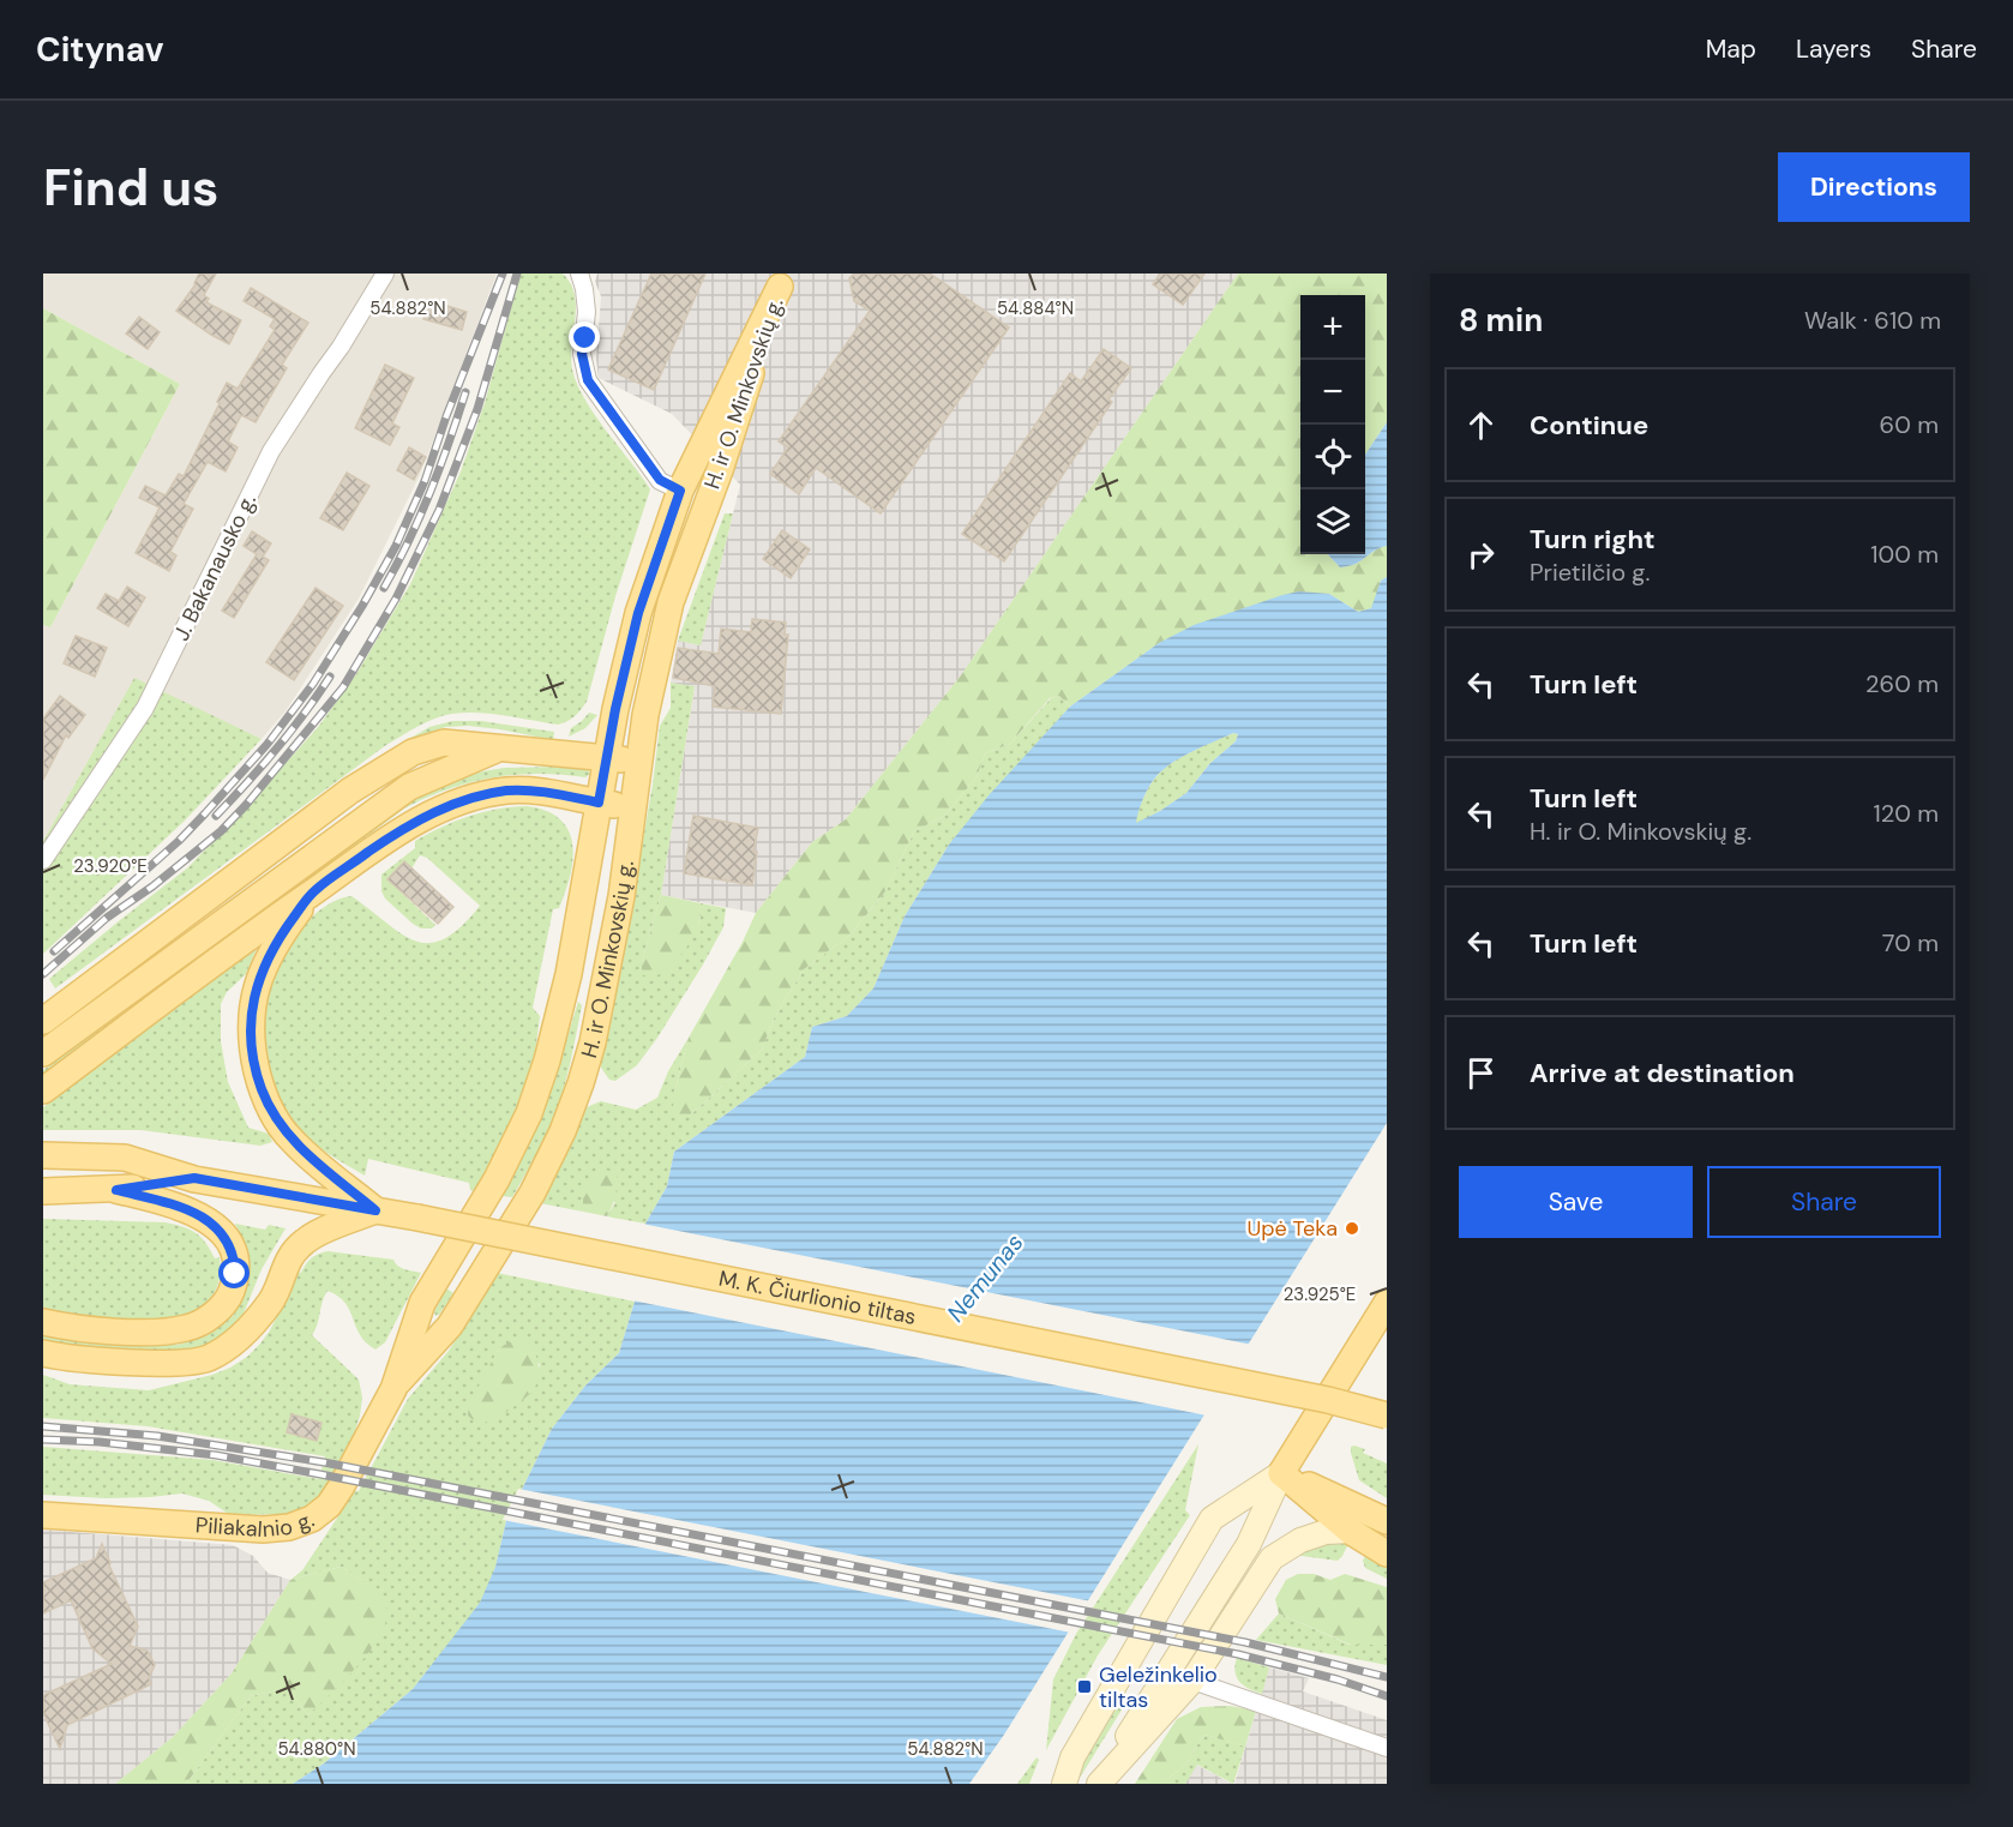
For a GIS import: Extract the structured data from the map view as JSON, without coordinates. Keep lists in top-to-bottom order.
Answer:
{
  "streets": {
    "main road": ["H. ir O. Minkovskių g.", "M. K. Čiurlionio tiltas", "Piliakalnio g."],
    "street": ["J. Bakanausko g."]
  },
  "crossings": [
    ["H. ir O. Minkovskių g.", "Piliakalnio g."]
  ],
  "water": ["Nemunas"],
  "places": {
    "other": ["Upė Teka"],
    "transit": ["Geležinkelio tiltas"]
  },
  "page": {
    "header": "Citynav",
    "nav": ["Map", "Layers", "Share"],
    "buttons": [
      "Directions",
      ["Save", "Share"]
    ],
    "title": "Find us",
    "heading": ["8 min", "Walk · 610 m"],
    "map_buttons": ["+", "−"],
    "list": [
      ["Continue", "60 m"],
      ["Turn right", "Prietilčio g.", "100 m"],
      ["Turn left", "260 m"],
      ["Turn left", "H. ir O. Minkovskių g.", "120 m"],
      ["Turn left", "70 m"],
      "Arrive at destination"
    ]
  },
  "coordinates": [
    "54.882°N",
    "54.884°N",
    "23.920°E",
    "23.925°E",
    "54.880°N"
  ]
}
